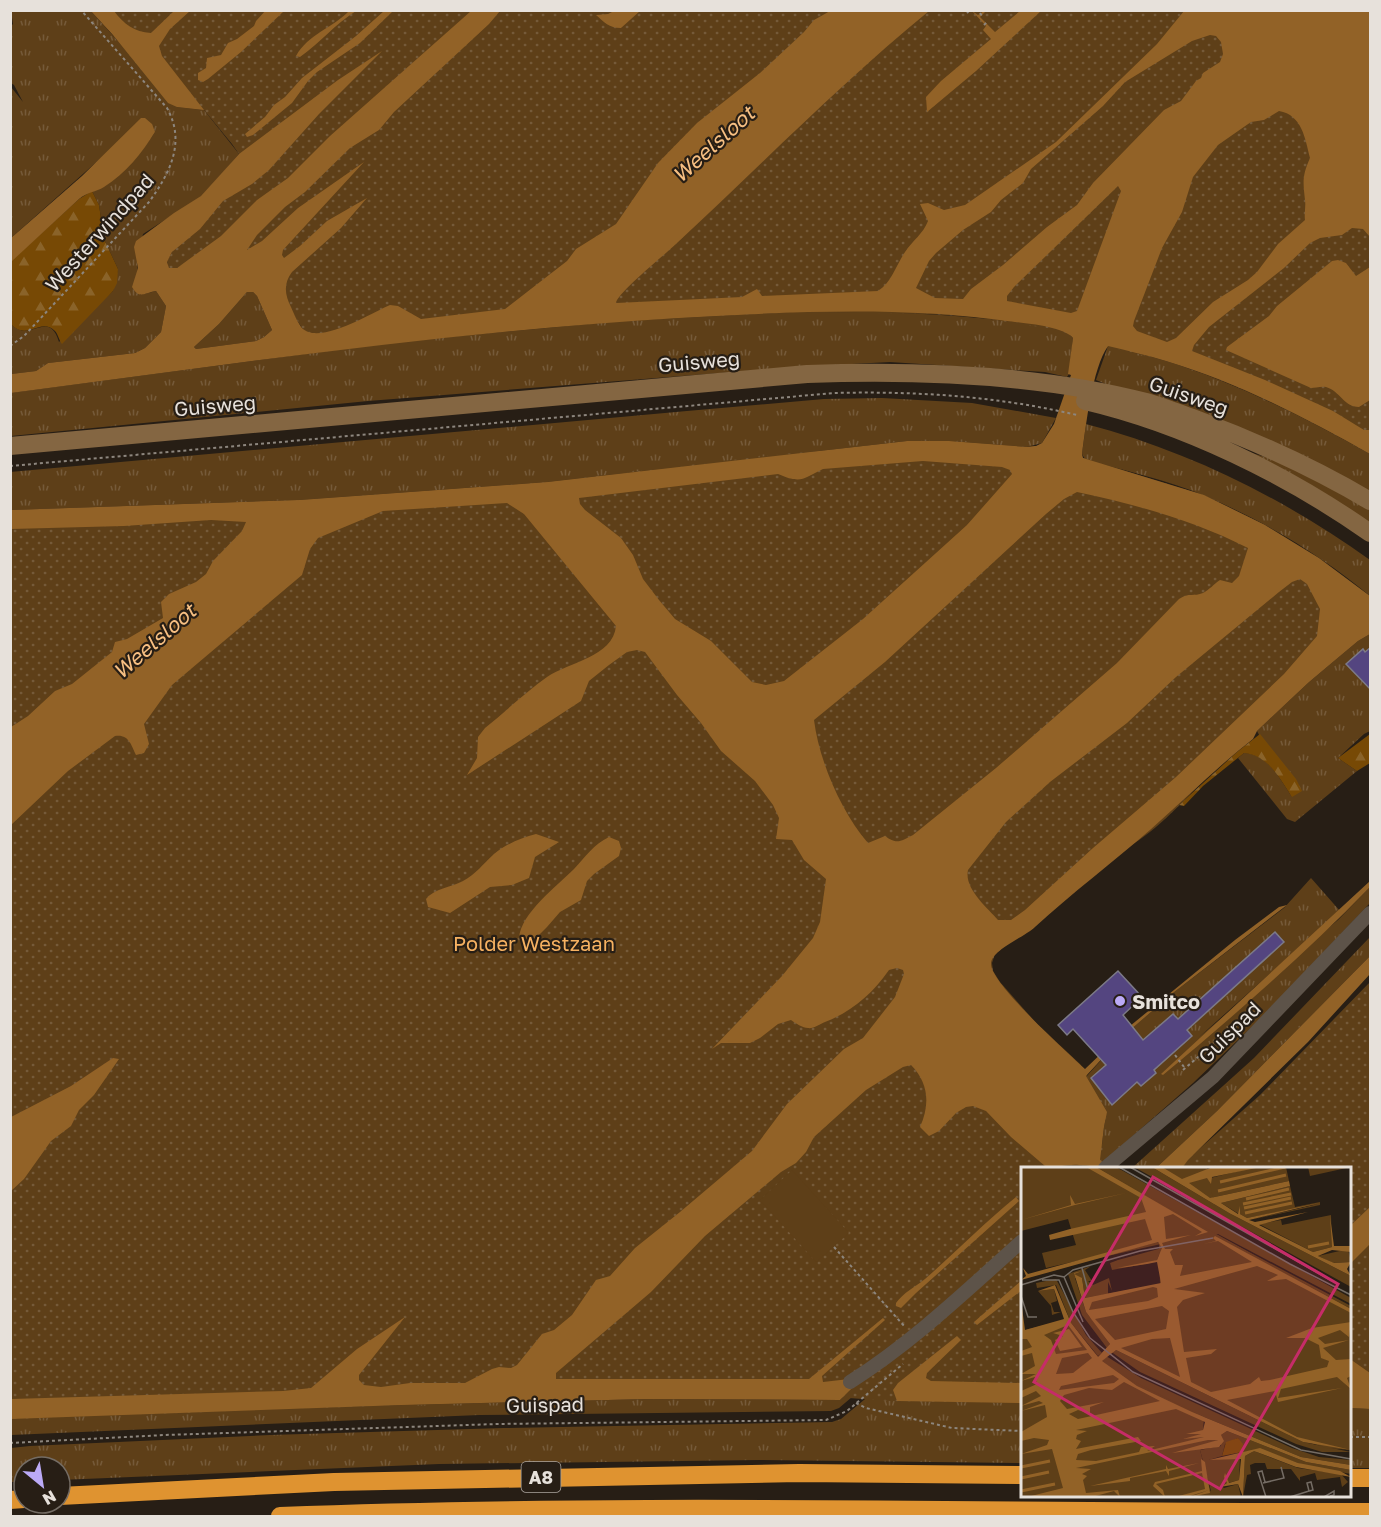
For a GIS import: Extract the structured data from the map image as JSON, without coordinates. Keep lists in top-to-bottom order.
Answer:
{
  "streets": {
    "highway": ["A8"],
    "main road": ["Guisweg"],
    "street": ["Guispad"],
    "path": ["Westerwindpad"]
  },
  "water": ["Weelsloot"],
  "parks": ["Polder Westzaan"],
  "places": ["Smitco"],
  "north": "bottom right"
}
